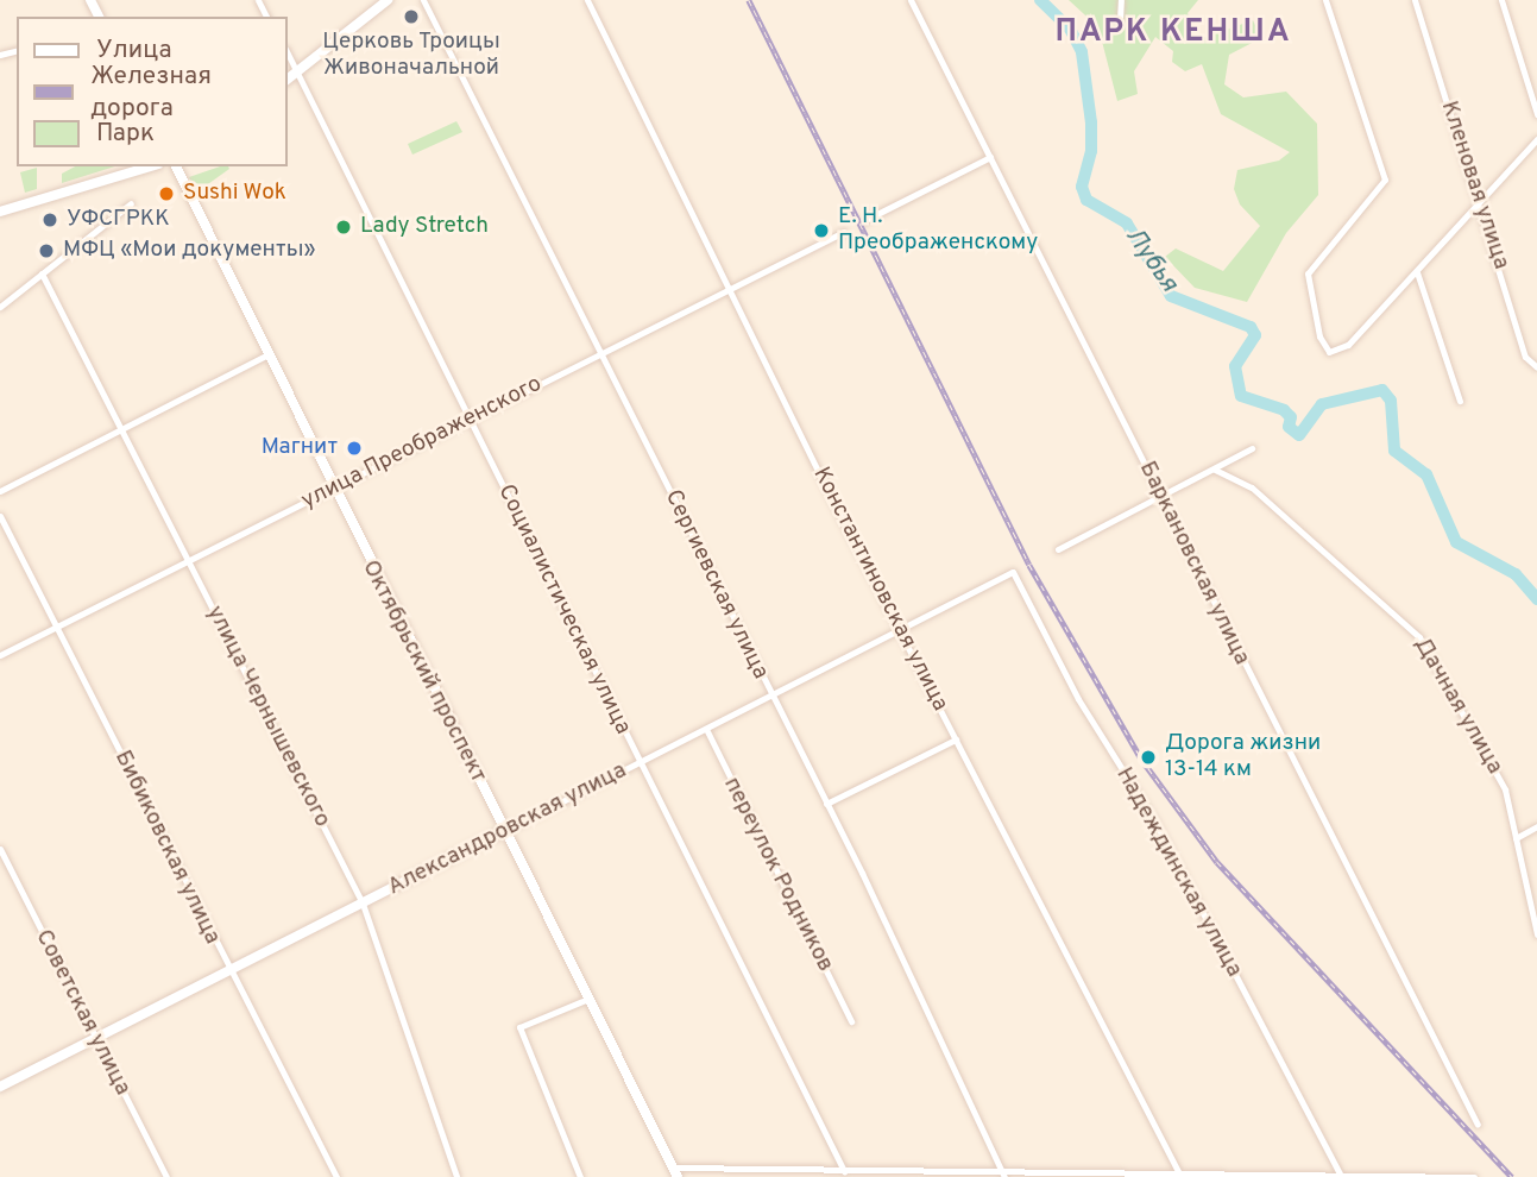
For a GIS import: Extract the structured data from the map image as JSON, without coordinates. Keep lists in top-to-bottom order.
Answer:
{
  "streets": {
    "street": [
      "Кленовая улица",
      "улица Преображенского",
      "Баркановская улица",
      "Сергиевская улица",
      "Константиновская улица",
      "Социалистическая улица",
      "Октябрьский проспект",
      "Дачная улица",
      "улица Чернышевского",
      "Александровская улица",
      "Бибиковская улица",
      "Надеждинская улица",
      "переулок Родников",
      "Советская улица"
    ]
  },
  "crossings": [
    ["улица Преображенского", "Сергиевская улица"],
    ["улица Преображенского", "Константиновская улица"],
    ["улица Преображенского", "Социалистическая улица"],
    ["улица Преображенского", "Октябрьский проспект"],
    ["улица Преображенского", "улица Чернышевского"],
    ["улица Преображенского", "Бибиковская улица"],
    ["Сергиевская улица", "Александровская улица"],
    ["Константиновская улица", "Александровская улица"],
    ["Социалистическая улица", "Александровская улица"],
    ["Октябрьский проспект", "Александровская улица"],
    ["улица Чернышевского", "Александровская улица"],
    ["Александровская улица", "Бибиковская улица"],
    ["Александровская улица", "Надеждинская улица"],
    ["Александровская улица", "переулок Родников"],
    ["Александровская улица", "Советская улица"]
  ],
  "districts": ["ПАРК КЕНША"],
  "water": ["Лубья"],
  "places": [
    "Церковь Троицы Живоначальной",
    "Sushi Wok",
    "УФСГРКК",
    "Lady Stretch",
    "Е. Н. Преображенскому",
    "МФЦ «Мои документы»",
    "Магнит",
    "Дорога жизни 13-14 км"
  ],
  "legend": ["Улица", "Железная дорога", "Парк"]
}
